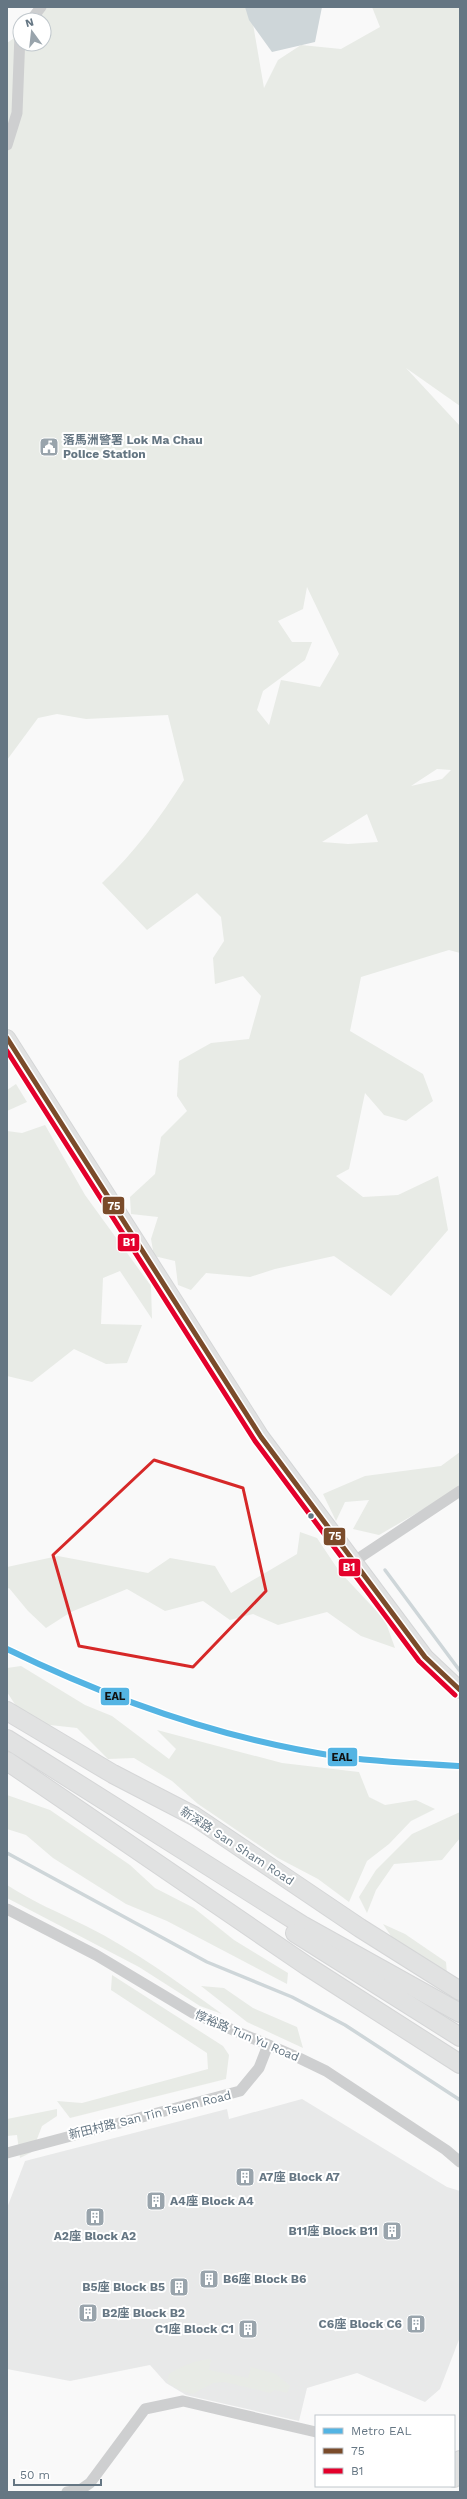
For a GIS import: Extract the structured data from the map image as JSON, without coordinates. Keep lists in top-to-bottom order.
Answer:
{
  "streets": {
    "main road": ["新深路 San Sham Road"],
    "street": ["惇裕路 Tun Yu Road", "新田村路 San Tin Tsuen Road"]
  },
  "crossings": [
    ["惇裕路 Tun Yu Road", "新田村路 San Tin Tsuen Road"]
  ],
  "places": {
    "public building": ["落馬洲警署 Lok Ma Chau Police Station"],
    "building": [
      "A7座 Block A7",
      "A4座 Block A4",
      "A2座 Block A2",
      "B11座 Block B11",
      "B6座 Block B6",
      "B5座 Block B5",
      "B2座 Block B2",
      "C6座 Block C6",
      "C1座 Block C1"
    ]
  },
  "lines": ["transit line 75", "transit line B1", "metro line EAL"],
  "legend": ["Metro EAL", "75", "B1"],
  "scale_bar": "50 m",
  "north": "top"
}
